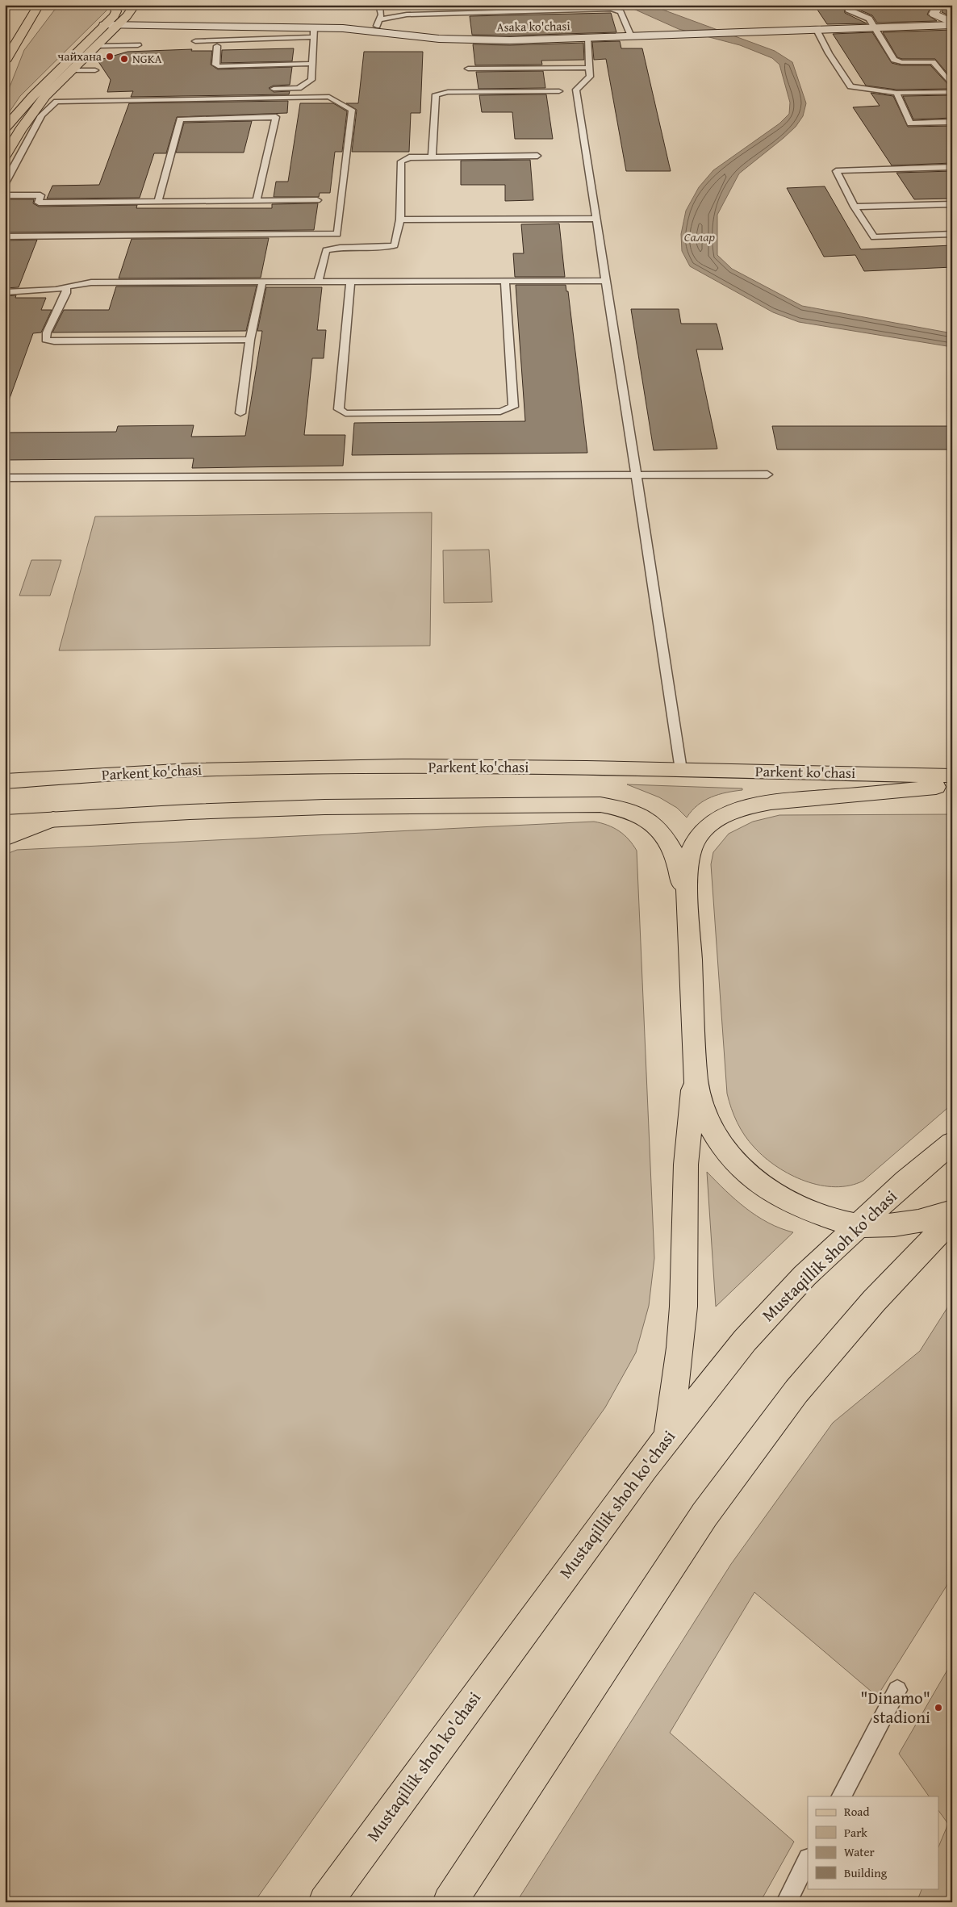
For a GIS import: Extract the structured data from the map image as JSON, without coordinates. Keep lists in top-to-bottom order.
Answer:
{
  "streets": {
    "main road": ["Parkent ko'chasi", "Mustaqillik shoh ko'chasi"],
    "street": ["Asaka ko'chasi"]
  },
  "water": ["Салар"],
  "places": ["чайхана", "NGKA", "\"Dinamo\" stadioni"],
  "legend": [
    "Road",
    "Park",
    "Water",
    "Building"
  ]
}
